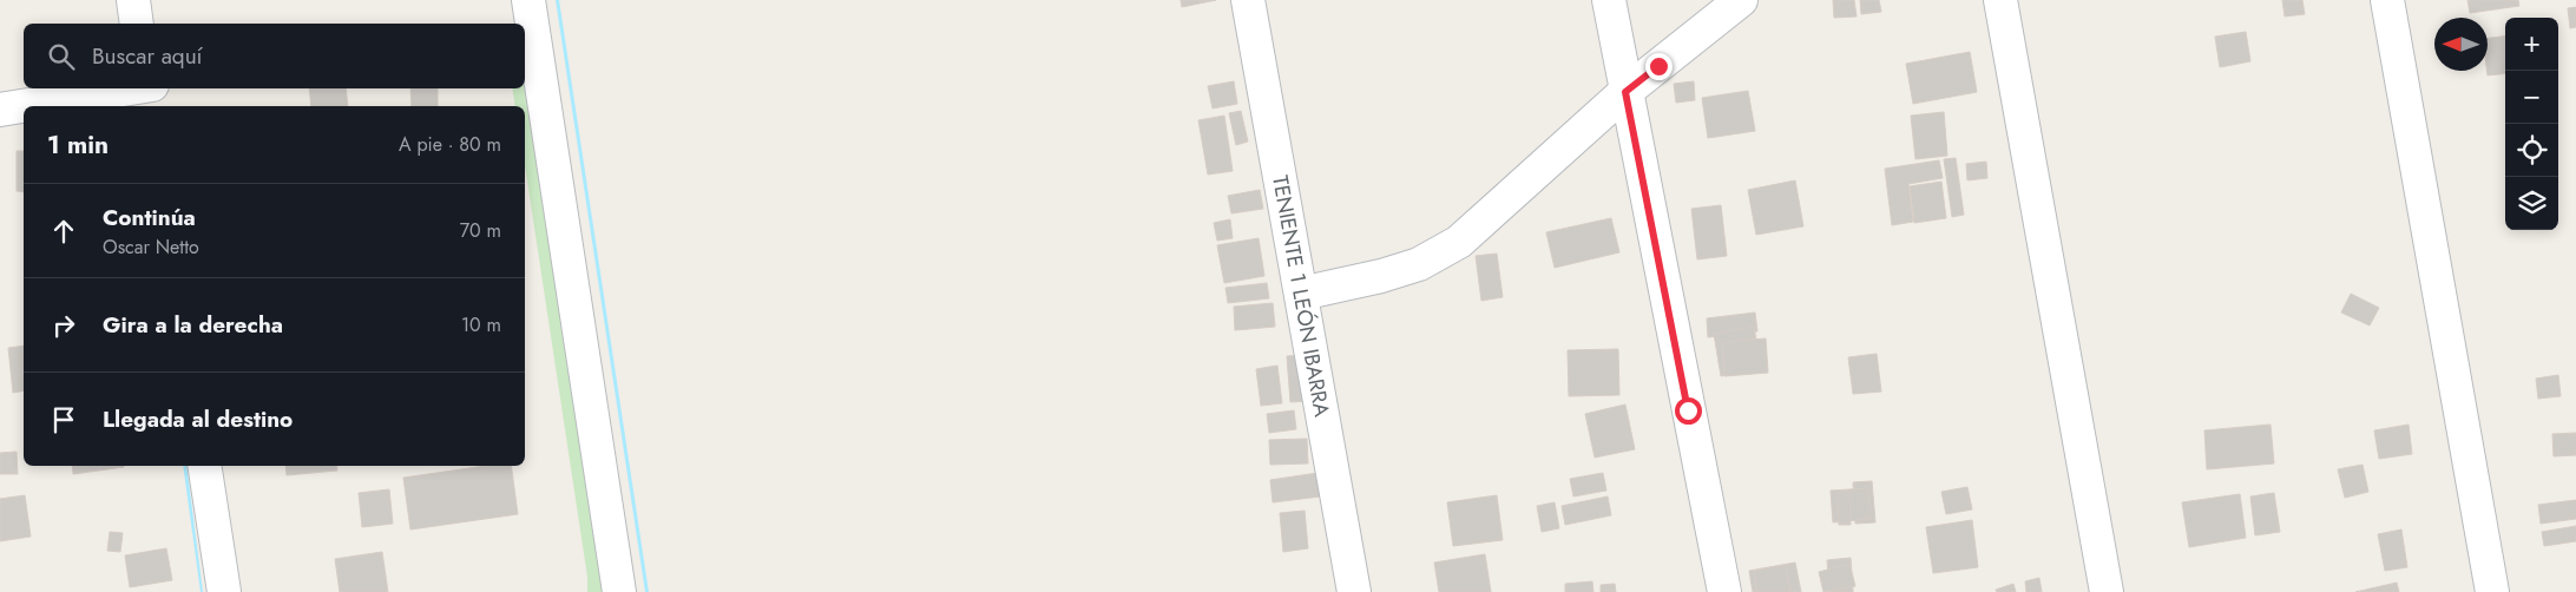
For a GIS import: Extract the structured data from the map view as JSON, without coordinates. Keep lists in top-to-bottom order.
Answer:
{
  "streets": {
    "street": ["TENIENTE 1 LEÓN IBARRA"]
  },
  "north": "left",
  "page": {
    "map_buttons": ["+", "−"],
    "search": "Buscar aquí",
    "heading": ["1 min", "A pie · 80 m"],
    "list": [
      ["Continúa", "Oscar Netto", "70 m"],
      ["Gira a la derecha", "10 m"],
      "Llegada al destino"
    ]
  }
}
